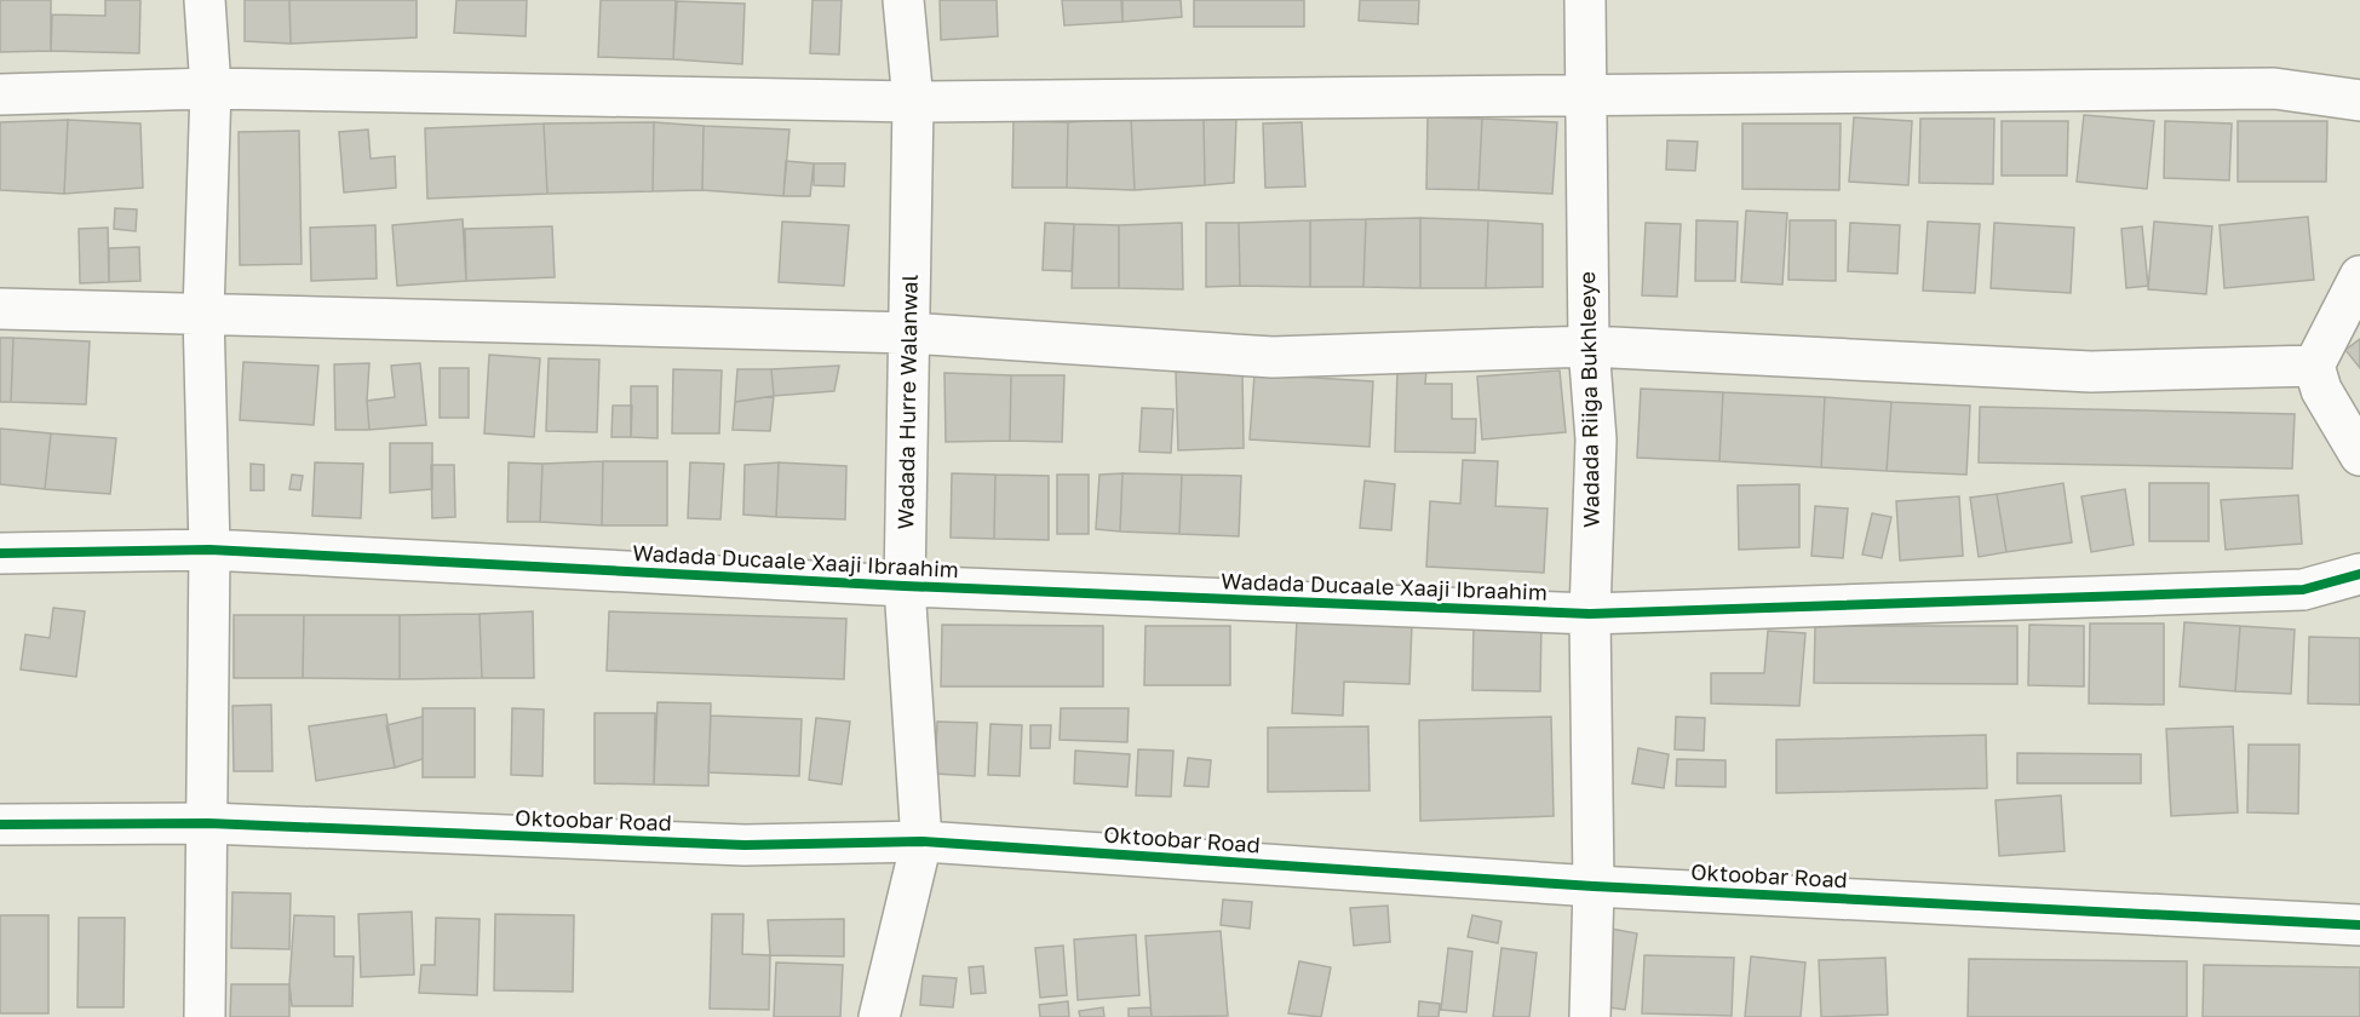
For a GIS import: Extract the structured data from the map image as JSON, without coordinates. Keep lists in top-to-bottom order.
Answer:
{
  "streets": {
    "street": [
      "Wadada Riiga Bukhleeye",
      "Wadada Hurre Walanwal",
      "Wadada Ducaale Xaaji Ibraahim",
      "Oktoobar Road"
    ]
  },
  "crossings": [
    ["Wadada Riiga Bukhleeye", "Wadada Ducaale Xaaji Ibraahim"],
    ["Wadada Riiga Bukhleeye", "Oktoobar Road"],
    ["Wadada Hurre Walanwal", "Wadada Ducaale Xaaji Ibraahim"],
    ["Wadada Hurre Walanwal", "Oktoobar Road"]
  ]
}
